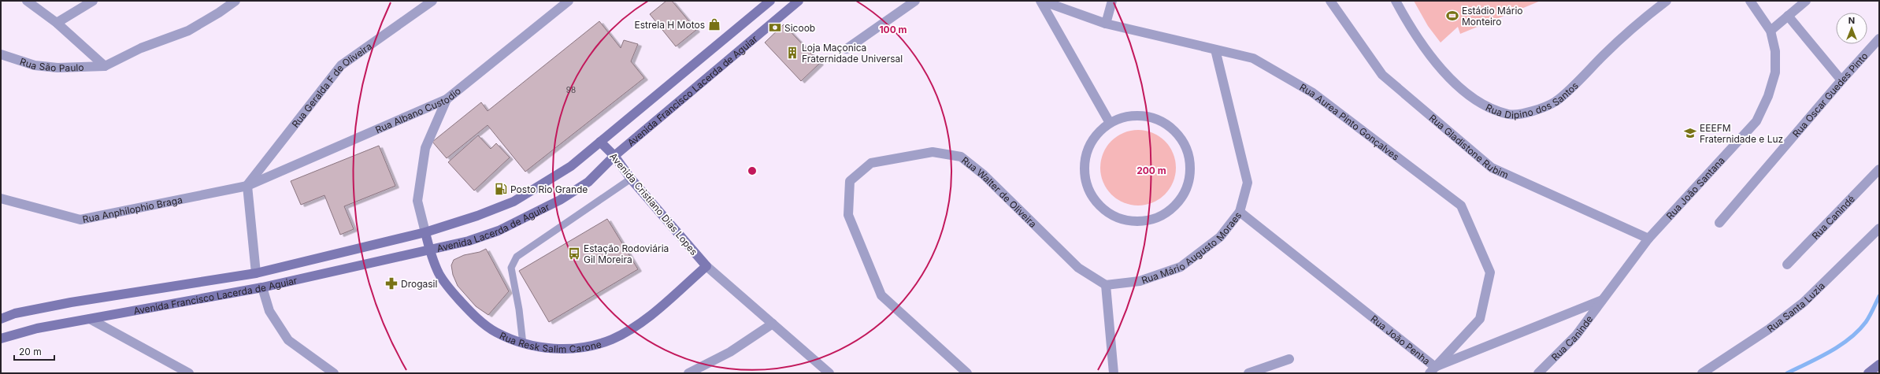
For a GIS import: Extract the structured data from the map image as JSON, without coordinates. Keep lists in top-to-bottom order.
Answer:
{
  "streets": {
    "main road": [
      "Avenida Francisco Lacerda de Aguiar",
      "Avenida Cristiano Dias Lopes",
      "Avenida Lacerda de Aguiar",
      "Rua Resk Salim Carone"
    ],
    "street": [
      "Rua São Paulo",
      "Rua Geralda F de Oliveira",
      "Rua Dipino dos Santos",
      "Rua Oscar Guedes Pinto",
      "Rua Albano Custodio",
      "Rua Aurea Pinto Gonçalves",
      "Rua Gladistone Rubim",
      "Rua João Santana",
      "Rua Walter de Oliveira",
      "Rua Anphilophio Braga",
      "Rua Canindé",
      "Rua Mário Augusto Moraes",
      "Rua Santa Luzia",
      "Rua Caninde",
      "Rua João Penha"
    ]
  },
  "crossings": [
    ["Rua Geralda F de Oliveira", "Rua Albano Custodio"],
    ["Rua Geralda F de Oliveira", "Rua Anphilophio Braga"],
    ["Avenida Francisco Lacerda de Aguiar", "Avenida Cristiano Dias Lopes"],
    ["Avenida Francisco Lacerda de Aguiar", "Avenida Lacerda de Aguiar"],
    ["Avenida Francisco Lacerda de Aguiar", "Rua Resk Salim Carone"],
    ["Rua Albano Custodio", "Rua Anphilophio Braga"],
    ["Rua Aurea Pinto Gonçalves", "Rua Mário Augusto Moraes"],
    ["Rua Aurea Pinto Gonçalves", "Rua João Penha"],
    ["Rua Gladistone Rubim", "Rua João Santana"],
    ["Rua João Santana", "Rua Caninde"],
    ["Rua João Santana", "Rua João Penha"],
    ["Rua Walter de Oliveira", "Rua Mário Augusto Moraes"],
    ["Avenida Cristiano Dias Lopes", "Avenida Lacerda de Aguiar"],
    ["Avenida Cristiano Dias Lopes", "Rua Resk Salim Carone"],
    ["Avenida Lacerda de Aguiar", "Rua Resk Salim Carone"],
    ["Rua Mário Augusto Moraes", "Rua João Penha"],
    ["Rua Caninde", "Rua João Penha"]
  ],
  "places": {
    "sports": ["Estádio Mário Monteiro"],
    "shop": ["Estrela H Motos"],
    "bank": ["Sicoob"],
    "building": ["Loja Maçonica Fraternidade Universal"],
    "school or university": ["EEEFM Fraternidade e Luz"],
    "fuel station": ["Posto Rio Grande"],
    "bus stop": ["Estação Rodoviária Gil Moreira"],
    "pharmacy": ["Drogasil"]
  },
  "house_numbers": ["98"],
  "scale_bar": "20 m",
  "north": "top",
  "rings": ["100 m", "200 m"]
}
